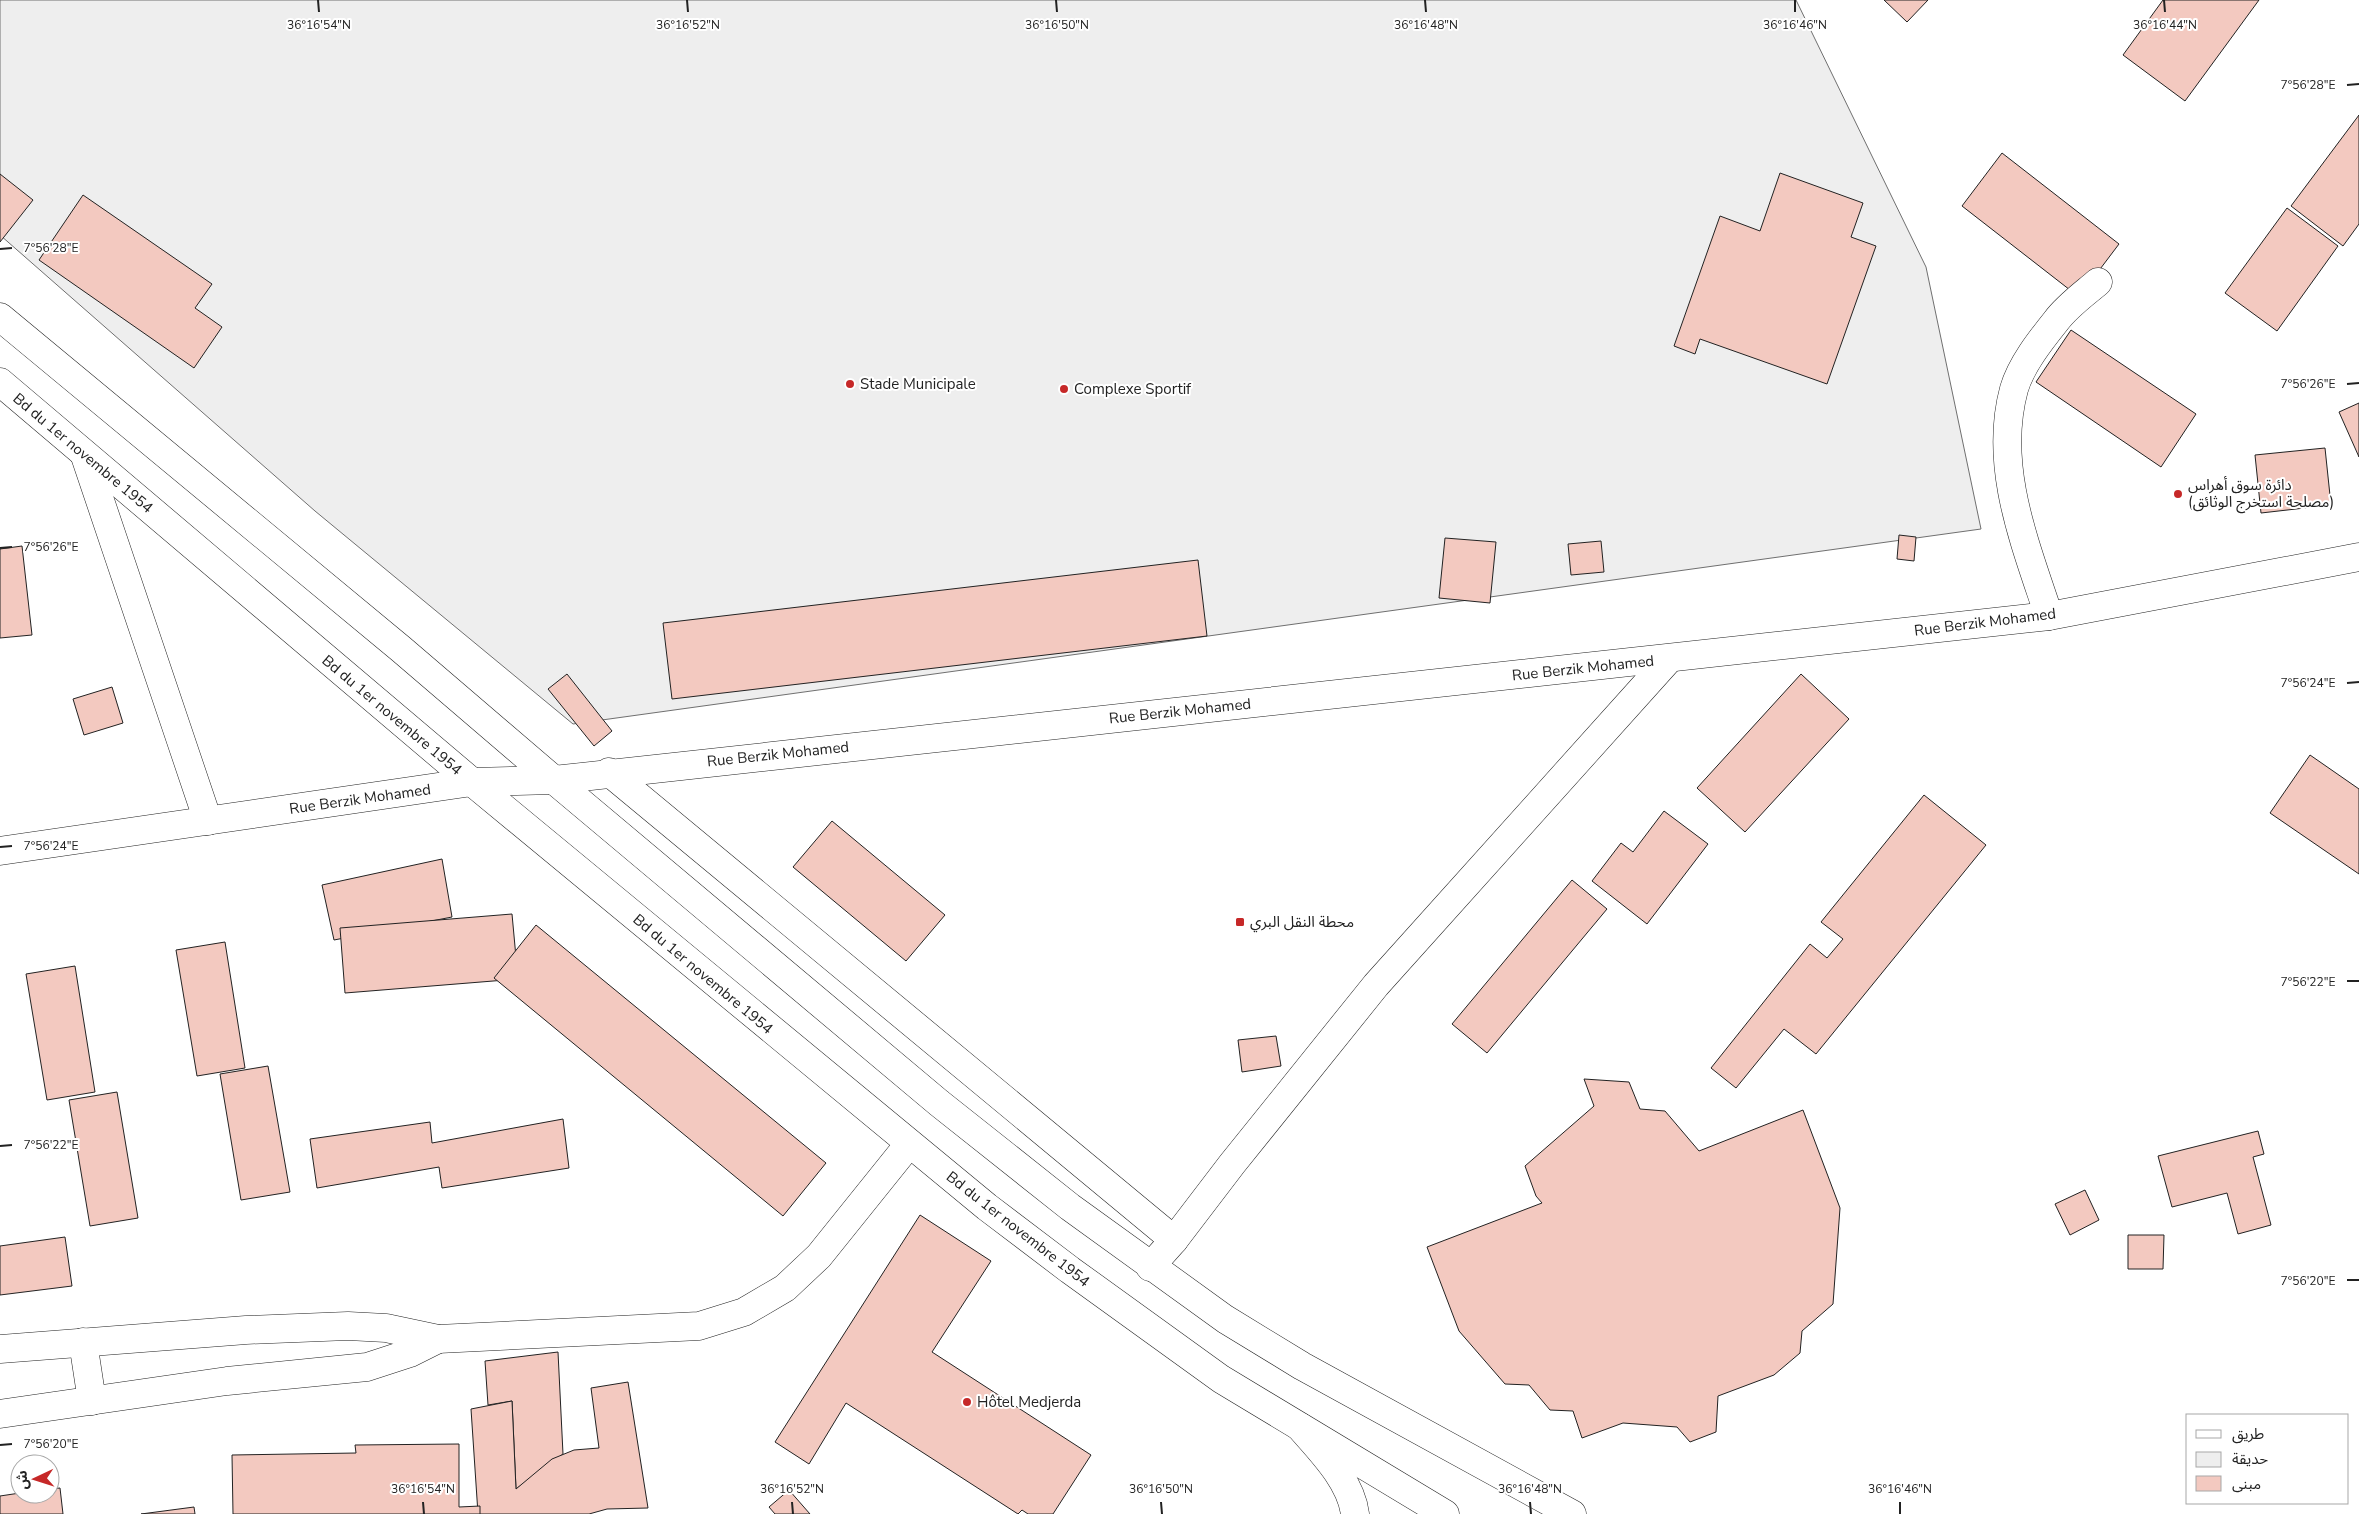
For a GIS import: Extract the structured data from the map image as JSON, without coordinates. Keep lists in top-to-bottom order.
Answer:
{
  "streets": {
    "main road": ["Bd du 1er novembre 1954", "Rue Berzik Mohamed"]
  },
  "crossings": [
    ["Bd du 1er novembre 1954", "Rue Berzik Mohamed"]
  ],
  "places": {
    "other": [
      "Stade Municipale",
      "Complexe Sportif",
      "دائرة سوق أهراس (مصلحة استخرج الوثائق)",
      "Hôtel Medjerda"
    ],
    "transit": ["محطة النقل البري"]
  },
  "legend": ["طريق", "حديقة", "مبنى"],
  "north": "left",
  "coordinates": [
    "36°16'54\"N",
    "36°16'52\"N",
    "36°16'50\"N",
    "36°16'48\"N",
    "36°16'46\"N",
    "36°16'44\"N",
    "7°56'28\"E",
    "7°56'26\"E",
    "7°56'24\"E",
    "7°56'22\"E",
    "7°56'20\"E"
  ]
}
